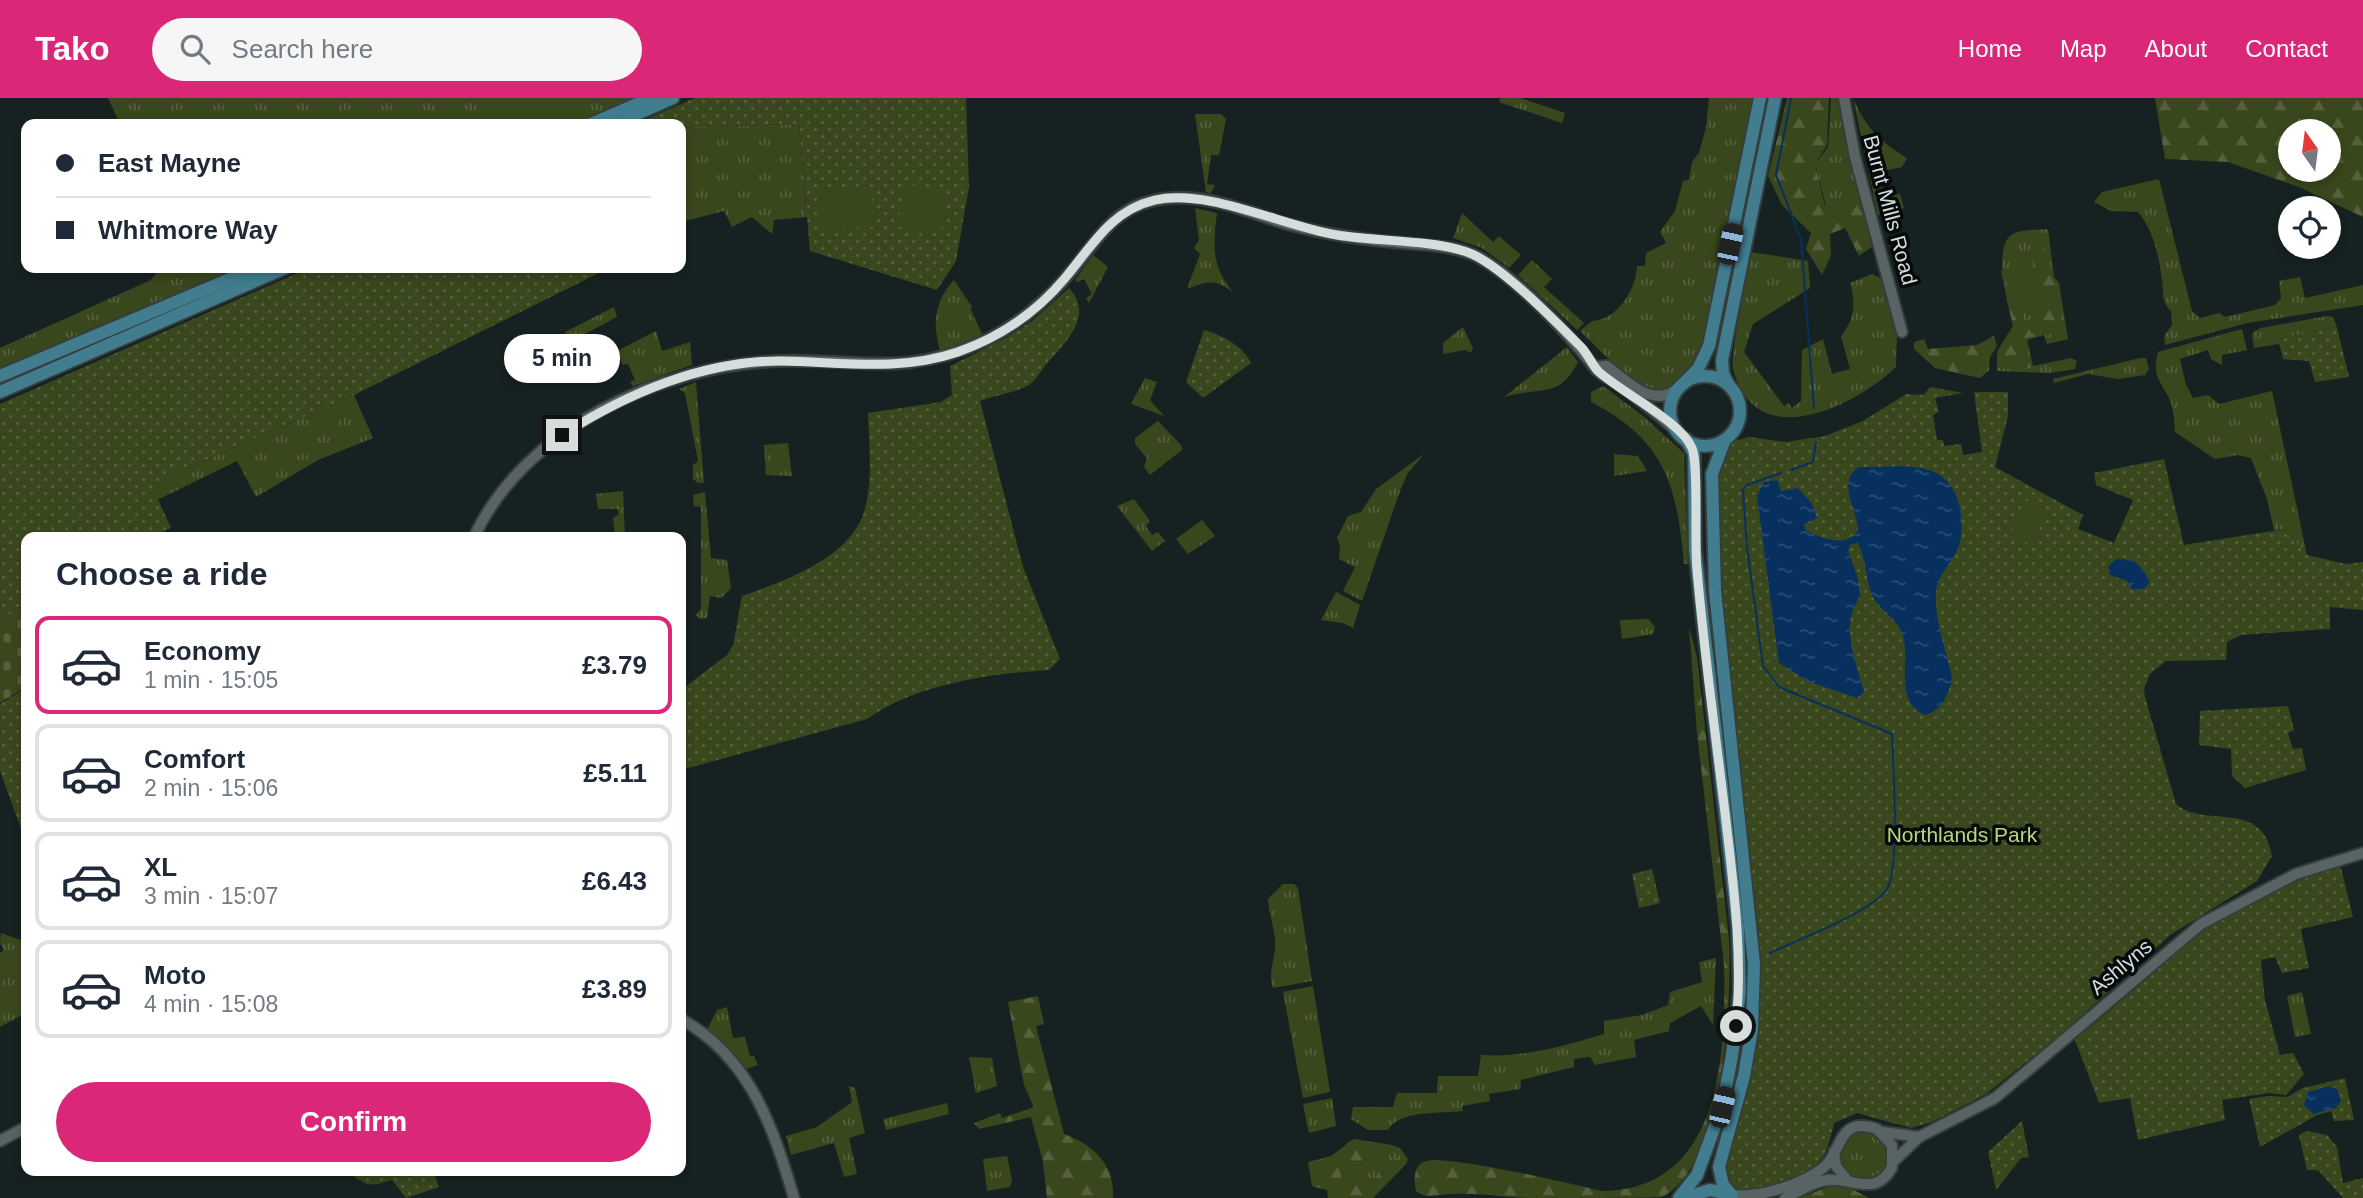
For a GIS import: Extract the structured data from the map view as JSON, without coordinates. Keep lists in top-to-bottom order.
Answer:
{
  "streets": {
    "street": ["Burnt Mills Road", "Ashlyns"]
  },
  "parks": ["Northlands Park"],
  "north": "top",
  "page": {
    "header": "Tako",
    "search": "Search here",
    "nav": [
      "Home",
      "Map",
      "About",
      "Contact"
    ],
    "banner": ["East Mayne", "Whitmore Way"],
    "bubble": "5 min",
    "heading": "Choose a ride",
    "list": [
      {
        "name": "Economy",
        "note": "1 min · 15:05",
        "value": "£3.79"
      },
      {
        "name": "Comfort",
        "note": "2 min · 15:06",
        "value": "£5.11"
      },
      {
        "name": "XL",
        "note": "3 min · 15:07",
        "value": "£6.43"
      },
      {
        "name": "Moto",
        "note": "4 min · 15:08",
        "value": "£3.89"
      }
    ],
    "buttons": "Confirm"
  }
}
